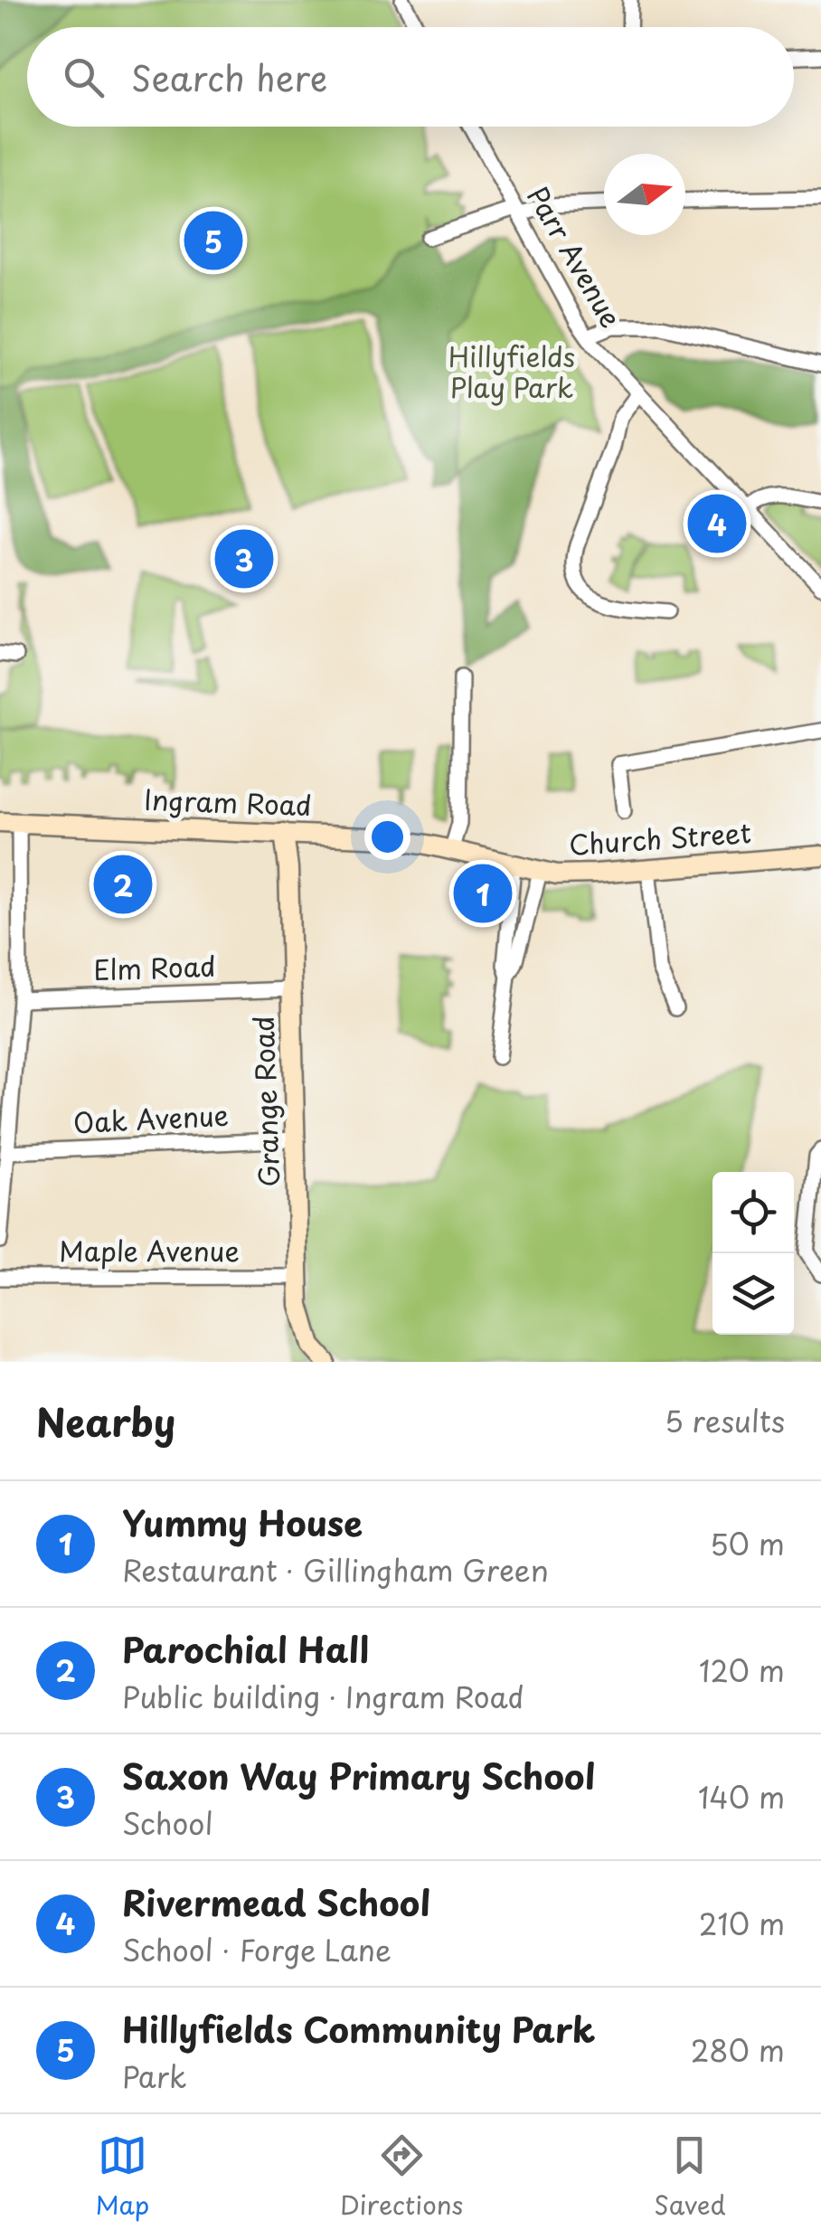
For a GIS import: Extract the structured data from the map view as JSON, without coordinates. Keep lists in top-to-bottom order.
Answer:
{
  "streets": {
    "street": [
      "Parr Avenue",
      "Ingram Road",
      "Church Street",
      "Elm Road",
      "Grange Road",
      "Oak Avenue",
      "Maple Avenue"
    ]
  },
  "crossings": [
    ["Ingram Road", "Church Street"],
    ["Ingram Road", "Grange Road"],
    ["Elm Road", "Grange Road"],
    ["Grange Road", "Oak Avenue"],
    ["Grange Road", "Maple Avenue"]
  ],
  "parks": ["Hillyfields Play Park"],
  "north": "right",
  "page": {
    "search": "Search here",
    "pins": [
      "5",
      "4",
      "3",
      "2",
      "1"
    ],
    "heading": ["Nearby", "5 results"],
    "list": [
      {
        "mark": "1",
        "name": "Yummy House",
        "note": "Restaurant · Gillingham Green",
        "value": "50 m"
      },
      {
        "mark": "2",
        "name": "Parochial Hall",
        "note": "Public building · Ingram Road",
        "value": "120 m"
      },
      {
        "mark": "3",
        "name": "Saxon Way Primary School",
        "note": "School",
        "value": "140 m"
      },
      {
        "mark": "4",
        "name": "Rivermead School",
        "note": "School · Forge Lane",
        "value": "210 m"
      },
      {
        "mark": "5",
        "name": "Hillyfields Community Park",
        "note": "Park",
        "value": "280 m"
      }
    ],
    "nav": ["Map", "Directions", "Saved"]
  }
}
